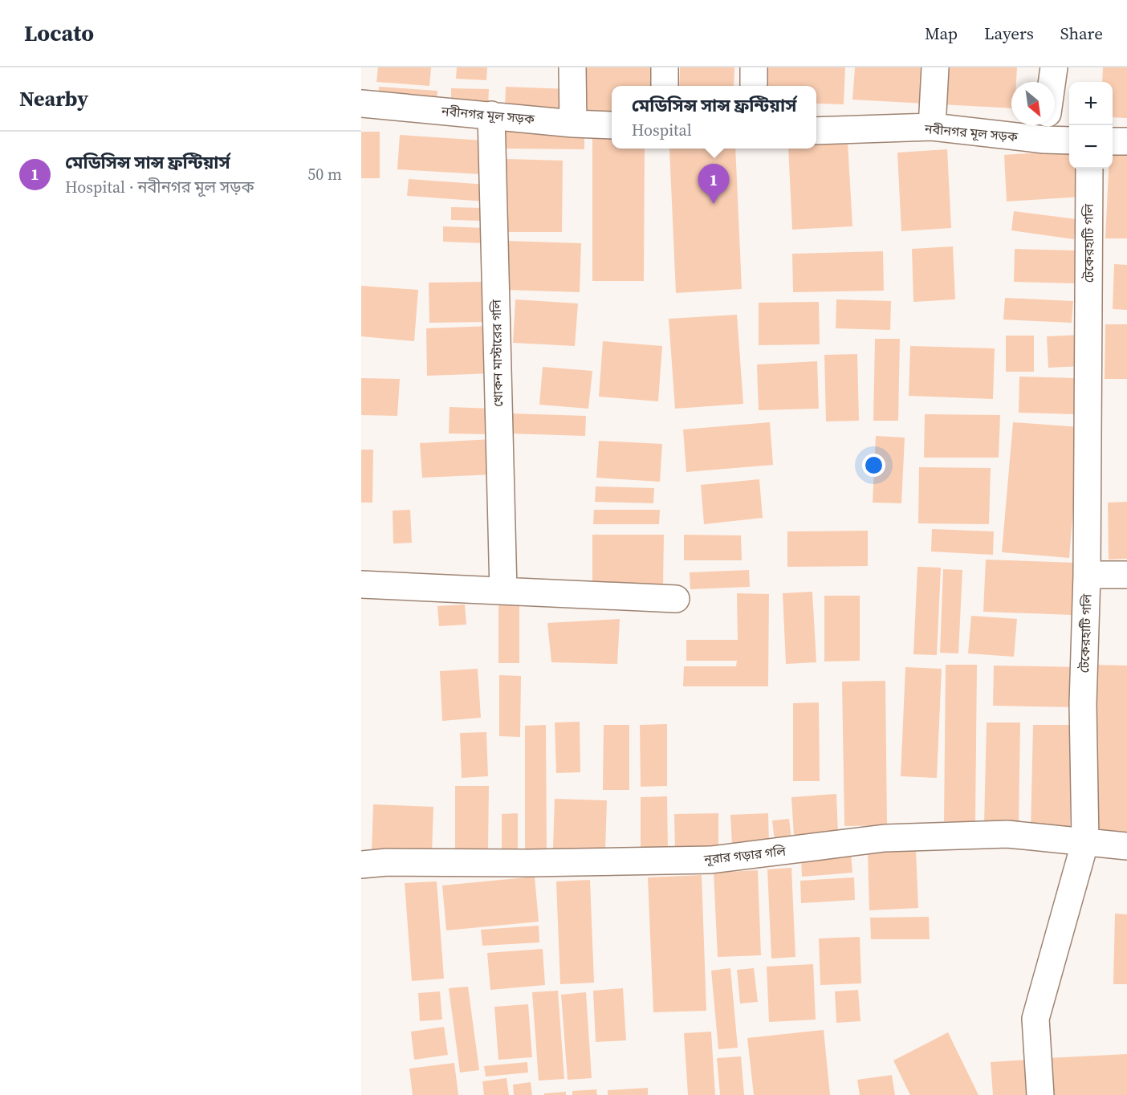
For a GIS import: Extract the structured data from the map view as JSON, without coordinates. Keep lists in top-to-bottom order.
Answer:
{
  "streets": {
    "street": [
      "নবীনগর মূল সড়ক",
      "টেকেরহাটি গলি",
      "খোকন মাস্টারের গলি",
      "নূরার গড়ার গলি"
    ]
  },
  "crossings": [
    ["নবীনগর মূল সড়ক", "খোকন মাস্টারের গলি"],
    ["টেকেরহাটি গলি", "নূরার গড়ার গলি"]
  ],
  "north": "bottom right",
  "page": {
    "header": "Locato",
    "nav": ["Map", "Layers", "Share"],
    "heading": "Nearby",
    "map_buttons": ["+", "−"],
    "popup": ["মেডিসিন্স সান্স ফ্রন্টিয়ার্স", "Hospital"],
    "list": [
      {
        "mark": "1",
        "name": "মেডিসিন্স সান্স ফ্রন্টিয়ার্স",
        "note": "Hospital · নবীনগর মূল সড়ক",
        "value": "50 m"
      }
    ],
    "pins": "1"
  }
}
